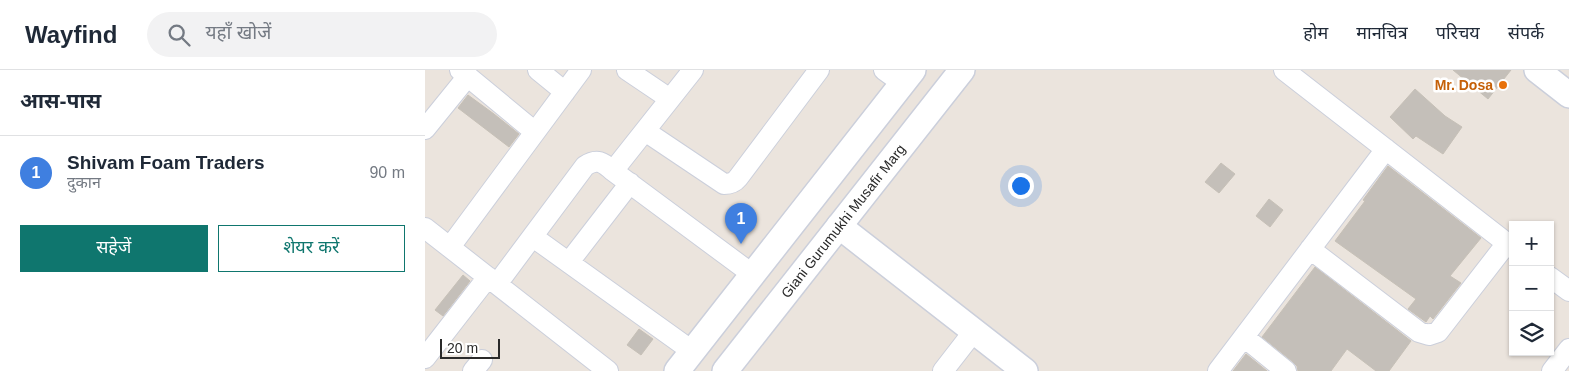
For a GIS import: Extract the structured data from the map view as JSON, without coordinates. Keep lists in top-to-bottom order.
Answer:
{
  "streets": {
    "street": ["Giani Gurumukhi Musafir Marg"]
  },
  "places": ["Mr. Dosa"],
  "scale_bar": "20 m",
  "page": {
    "header": "Wayfind",
    "search": "यहाँ खोजें",
    "nav": [
      "होम",
      "मानचित्र",
      "परिचय",
      "संपर्क"
    ],
    "heading": "आस-पास",
    "list": [
      {
        "mark": "1",
        "name": "Shivam Foam Traders",
        "note": "दुकान",
        "value": "90 m"
      }
    ],
    "pins": "1",
    "buttons": ["सहेजें", "शेयर करें"],
    "map_buttons": ["+", "−"],
    "scale": "20 m"
  }
}
